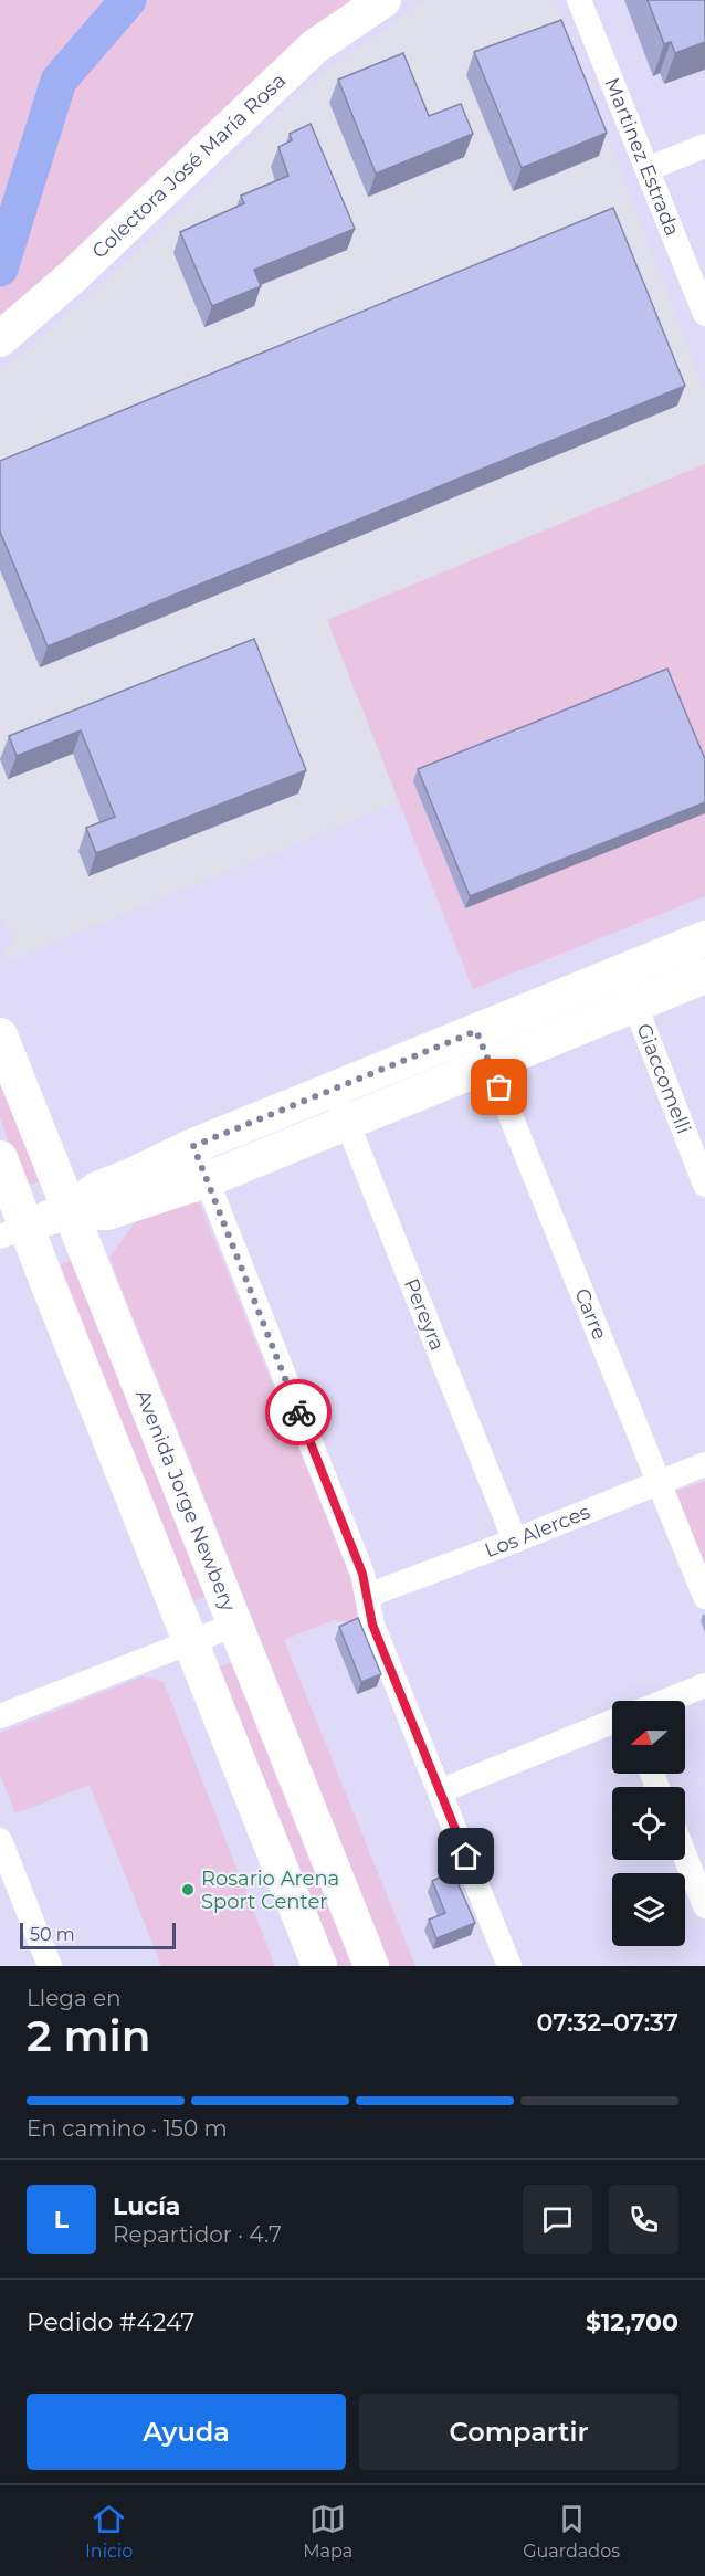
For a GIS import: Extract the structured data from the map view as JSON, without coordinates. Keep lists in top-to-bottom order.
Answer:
{
  "streets": {
    "main road": ["Colectora José María Rosa", "Avenida Jorge Newbery"],
    "street": [
      "Martinez Estrada",
      "Giaccomelli",
      "Carre",
      "Pereyra",
      "Los Alerces"
    ]
  },
  "crossings": [
    ["Carre", "Los Alerces"],
    ["Pereyra", "Los Alerces"]
  ],
  "places": ["Rosario Arena Sport Center"],
  "scale_bar": "50 m",
  "north": "left",
  "page": {
    "scale": "50 m",
    "heading": ["2 min", "Llega en", "07:32–07:37"],
    "panel": [
      "Lucía",
      "Repartidor · 4.7",
      "Pedido #4247",
      "$12,700"
    ],
    "bar": "En camino · 150 m",
    "round": "L",
    "buttons": ["Ayuda", "Compartir"],
    "tabs": ["Inicio", "Mapa", "Guardados"]
  }
}
